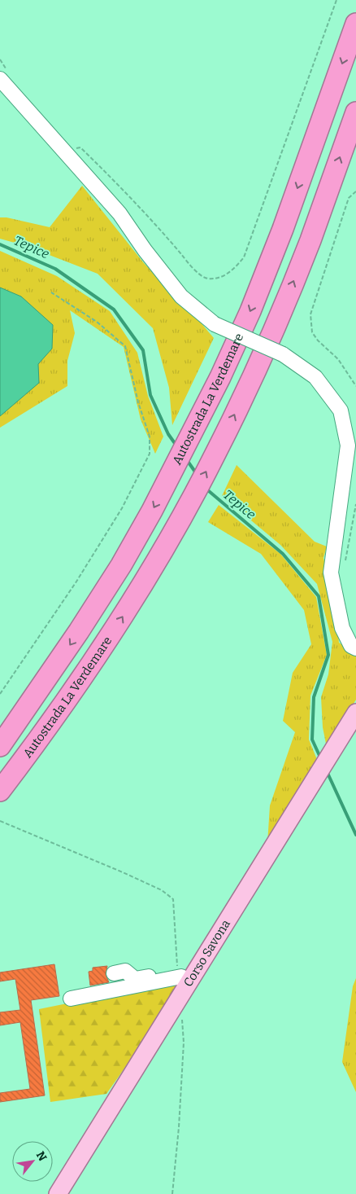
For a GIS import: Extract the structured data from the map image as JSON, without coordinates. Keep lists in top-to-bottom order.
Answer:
{
  "streets": {
    "highway": ["Autostrada La Verdemare"],
    "main road": ["Corso Savona"]
  },
  "water": ["Tepice"],
  "north": "top right"
}
